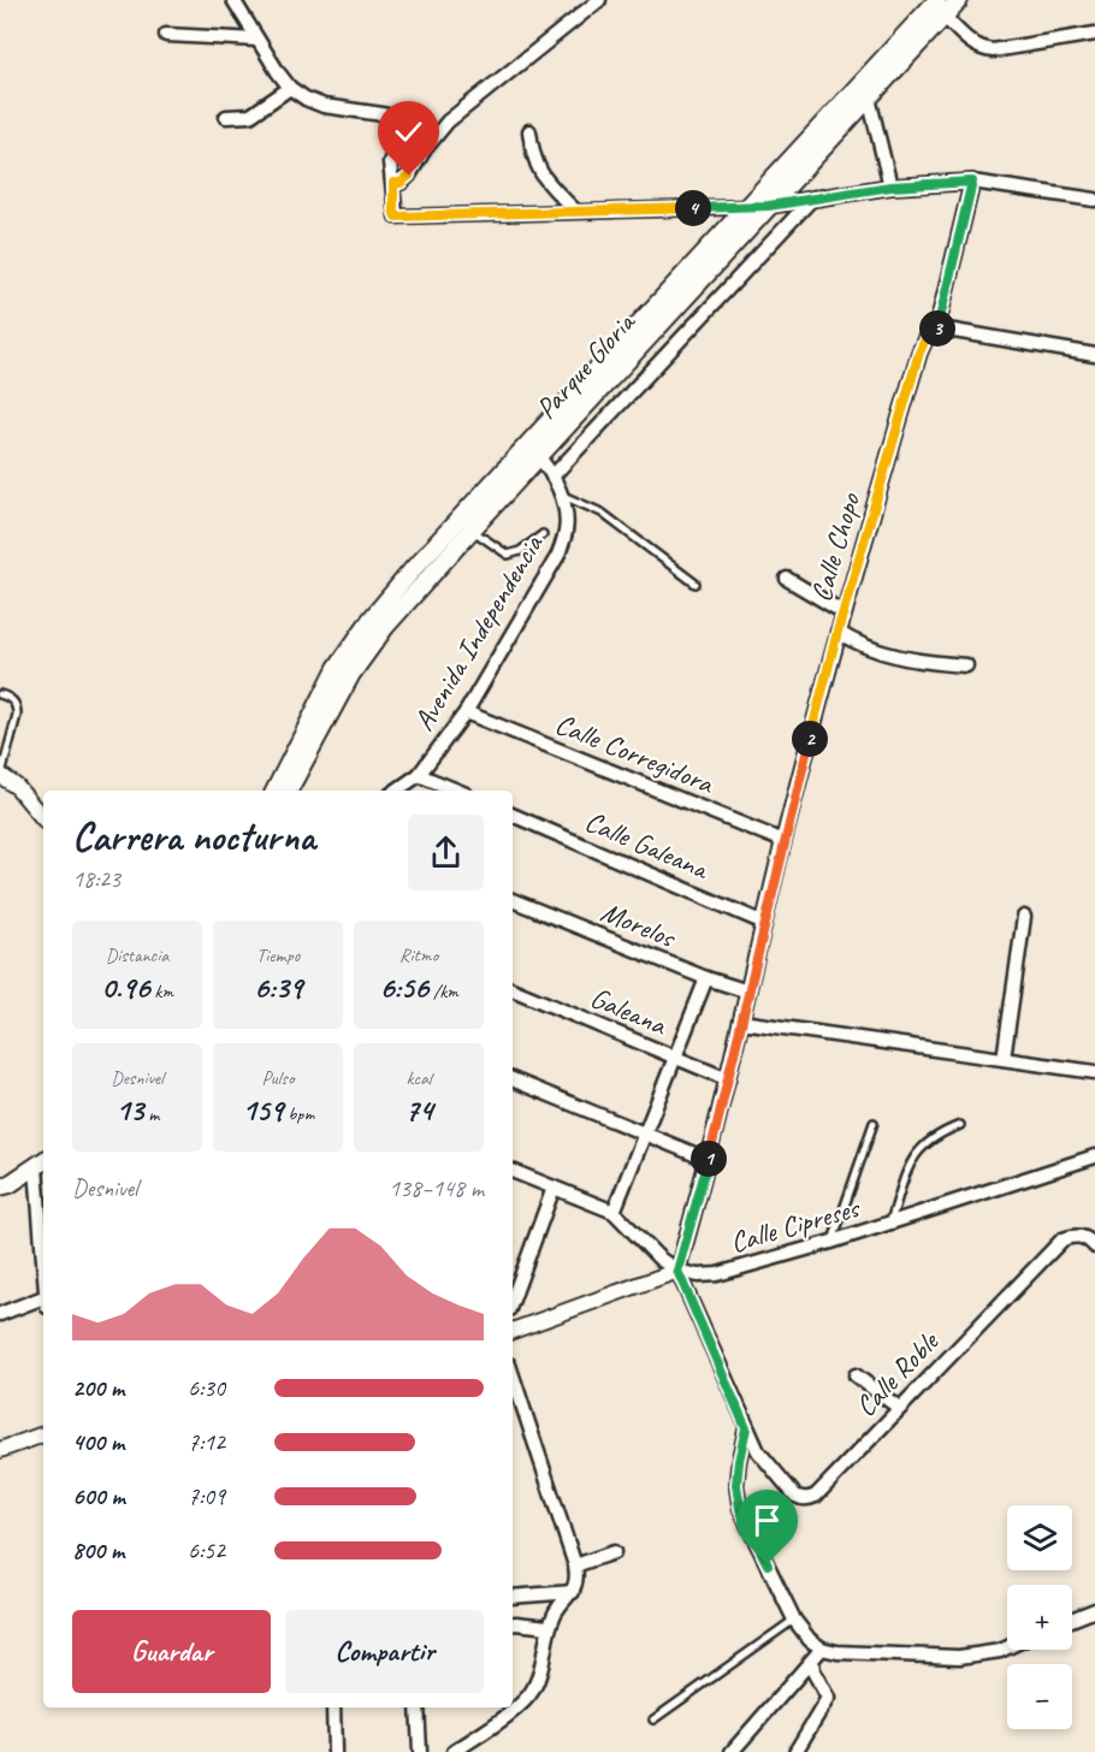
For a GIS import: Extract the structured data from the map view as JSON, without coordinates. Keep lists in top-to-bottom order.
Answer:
{
  "streets": {
    "main road": ["Parque Gloria"],
    "street": [
      "Calle Chopo",
      "Avenida Independencia",
      "Calle Corregidora",
      "Calle Galeana",
      "Morelos",
      "Galeana",
      "Calle Cipreses",
      "Calle Roble"
    ]
  },
  "crossings": [
    ["Parque Gloria", "Avenida Independencia"],
    ["Calle Chopo", "Calle Corregidora"],
    ["Calle Chopo", "Calle Galeana"],
    ["Calle Chopo", "Morelos"],
    ["Calle Chopo", "Galeana"],
    ["Calle Chopo", "Calle Cipreses"],
    ["Avenida Independencia", "Calle Corregidora"]
  ],
  "page": {
    "pins": [
      "4",
      "3",
      "2",
      "1"
    ],
    "heading": ["Carrera nocturna", "18:23"],
    "stats": [
      ["Distancia", "0.96 km"],
      ["Tiempo", "6:39"],
      ["Ritmo", "6:56 /km"],
      ["Desnivel", "13 m"],
      ["Pulso", "159 bpm"],
      ["kcal", "74"]
    ],
    "chart": ["Desnivel", "138–148 m"],
    "list": [
      {
        "name": "200 m",
        "note": "6:30"
      },
      {
        "name": "400 m",
        "note": "7:12"
      },
      {
        "name": "600 m",
        "note": "7:09"
      },
      {
        "name": "800 m",
        "note": "6:52"
      }
    ],
    "map_buttons": ["+", "−"],
    "buttons": ["Guardar", "Compartir"]
  }
}
